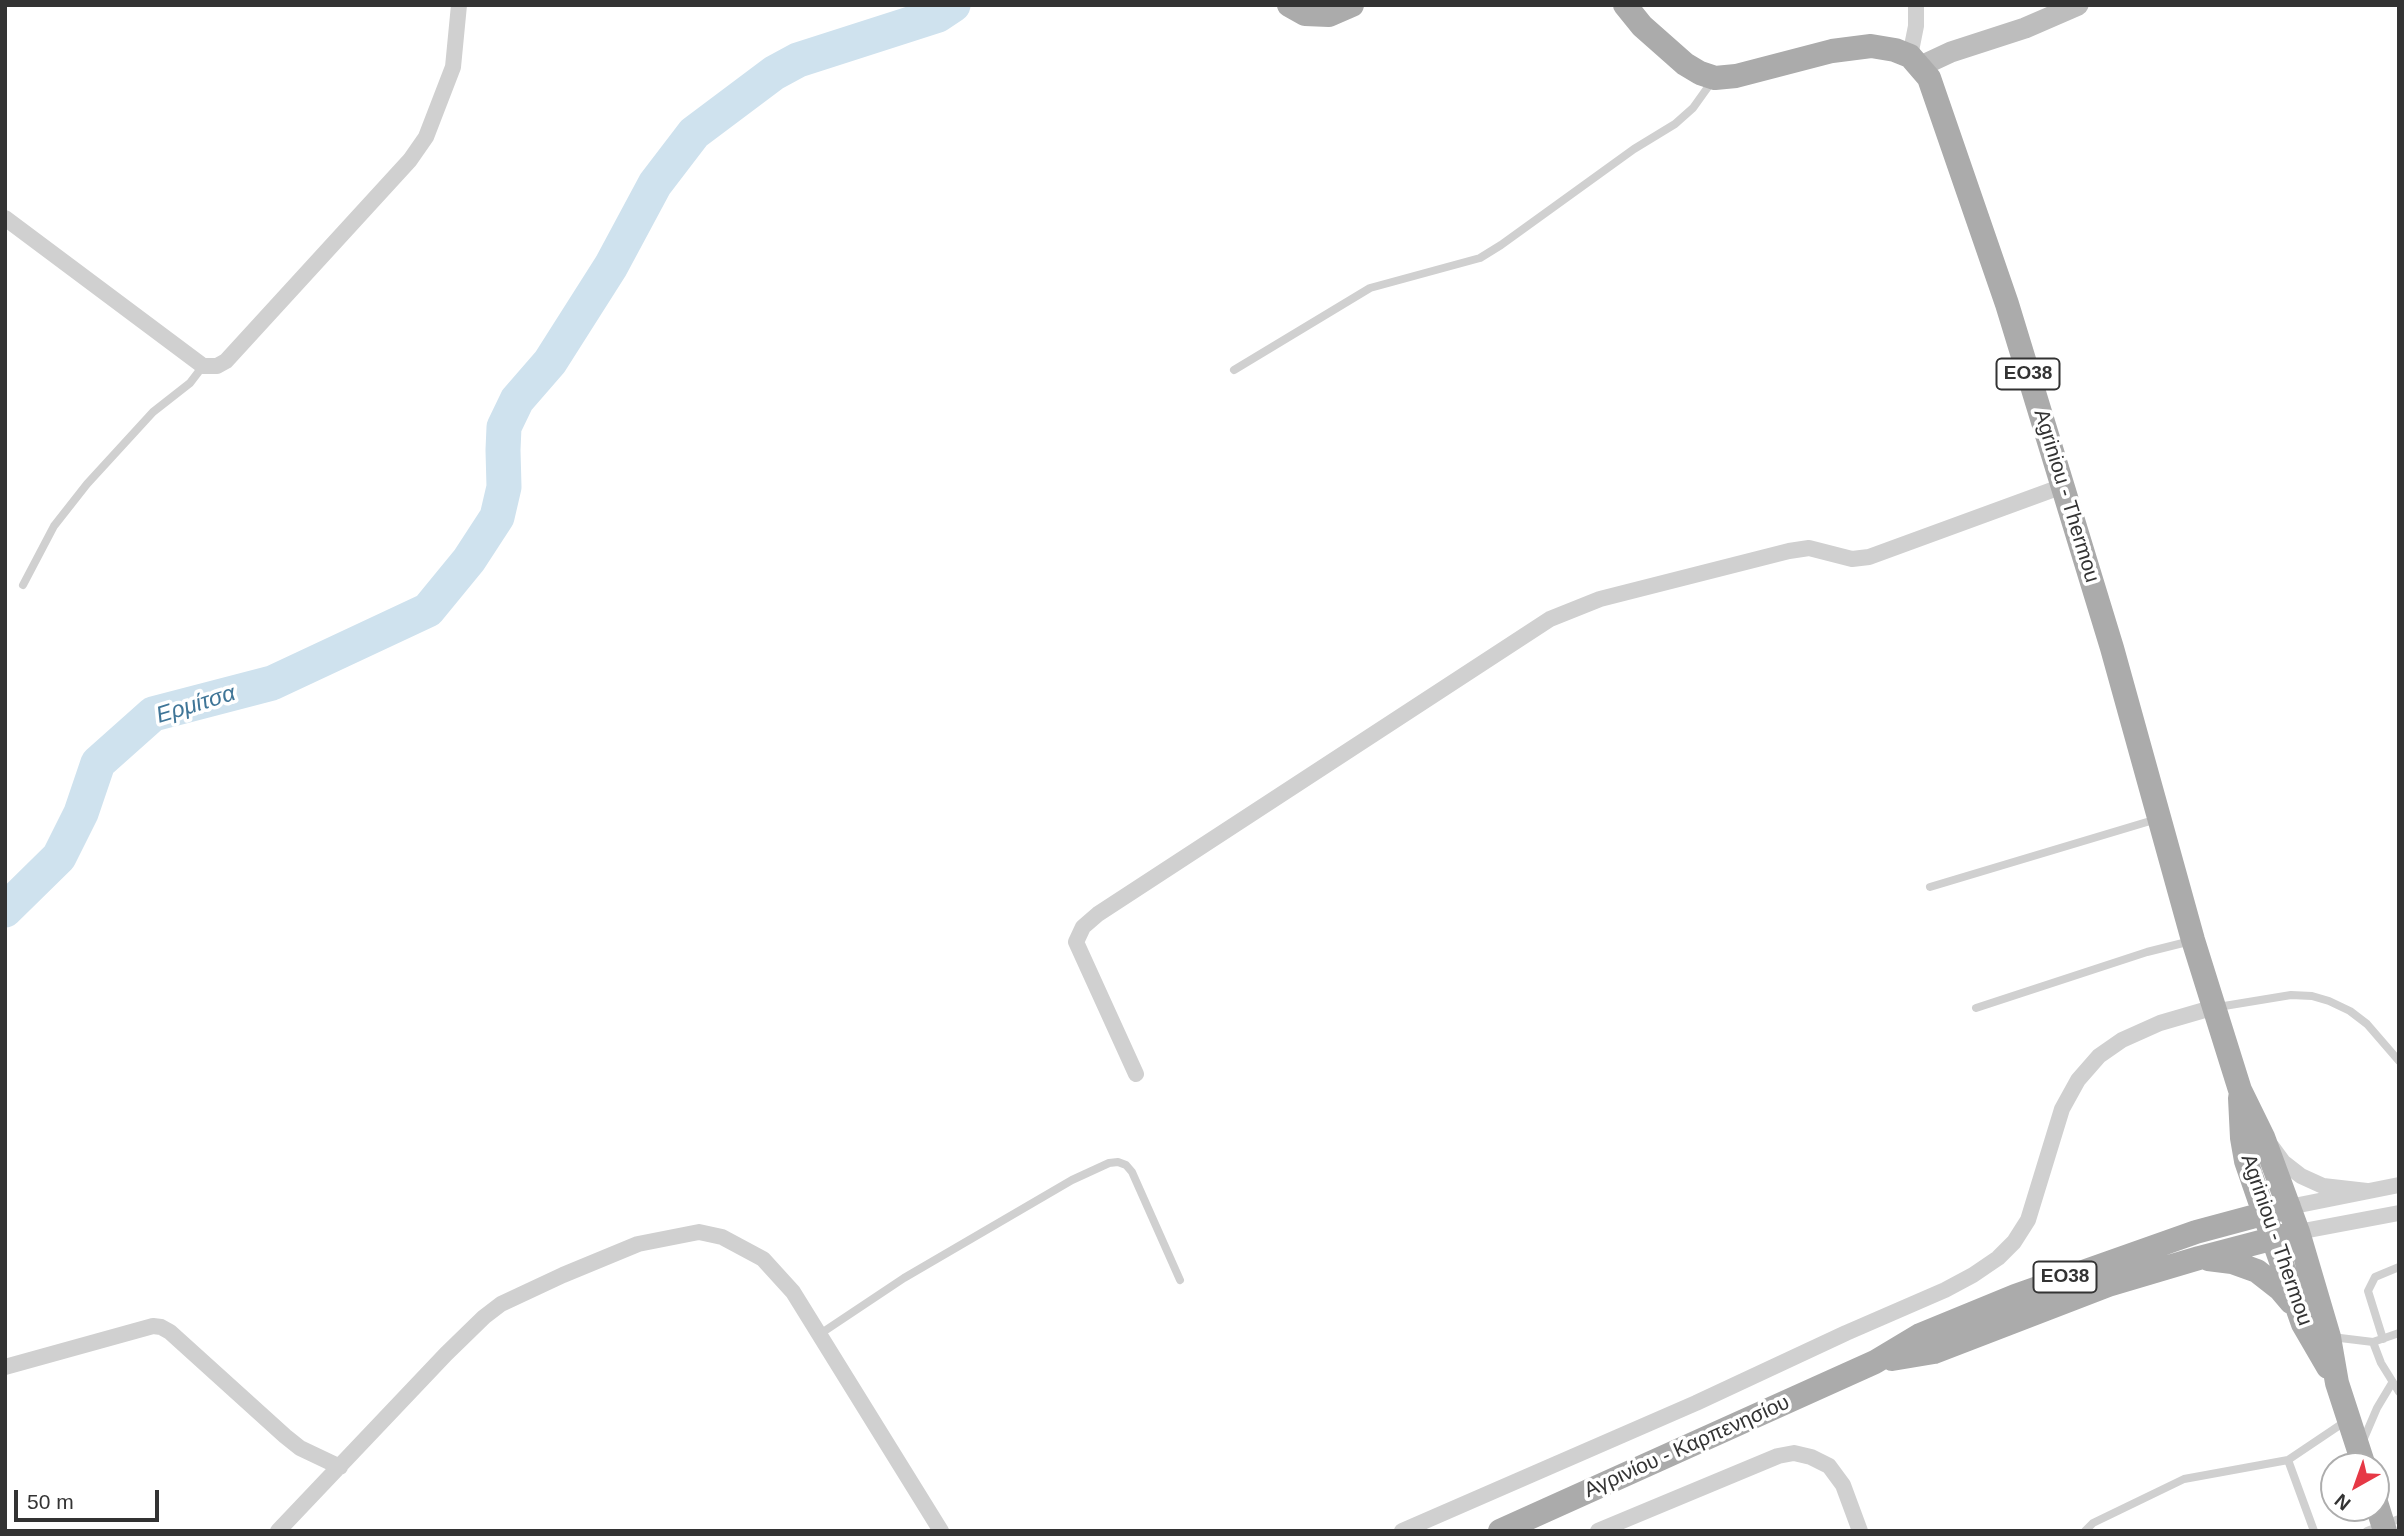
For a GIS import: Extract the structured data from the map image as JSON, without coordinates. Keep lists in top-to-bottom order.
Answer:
{
  "streets": {
    "main road": ["ΕΟ38", "Agriniou - Thermou", "Αγρινίου - Καρπενησίου"]
  },
  "crossings": [
    ["ΕΟ38", "Agriniou - Thermou"],
    ["ΕΟ38", "Αγρινίου - Καρπενησίου"],
    ["Agriniou - Thermou", "Αγρινίου - Καρπενησίου"]
  ],
  "water": ["Ερμίτσα"],
  "scale_bar": "50 m",
  "north": "bottom left"
}
